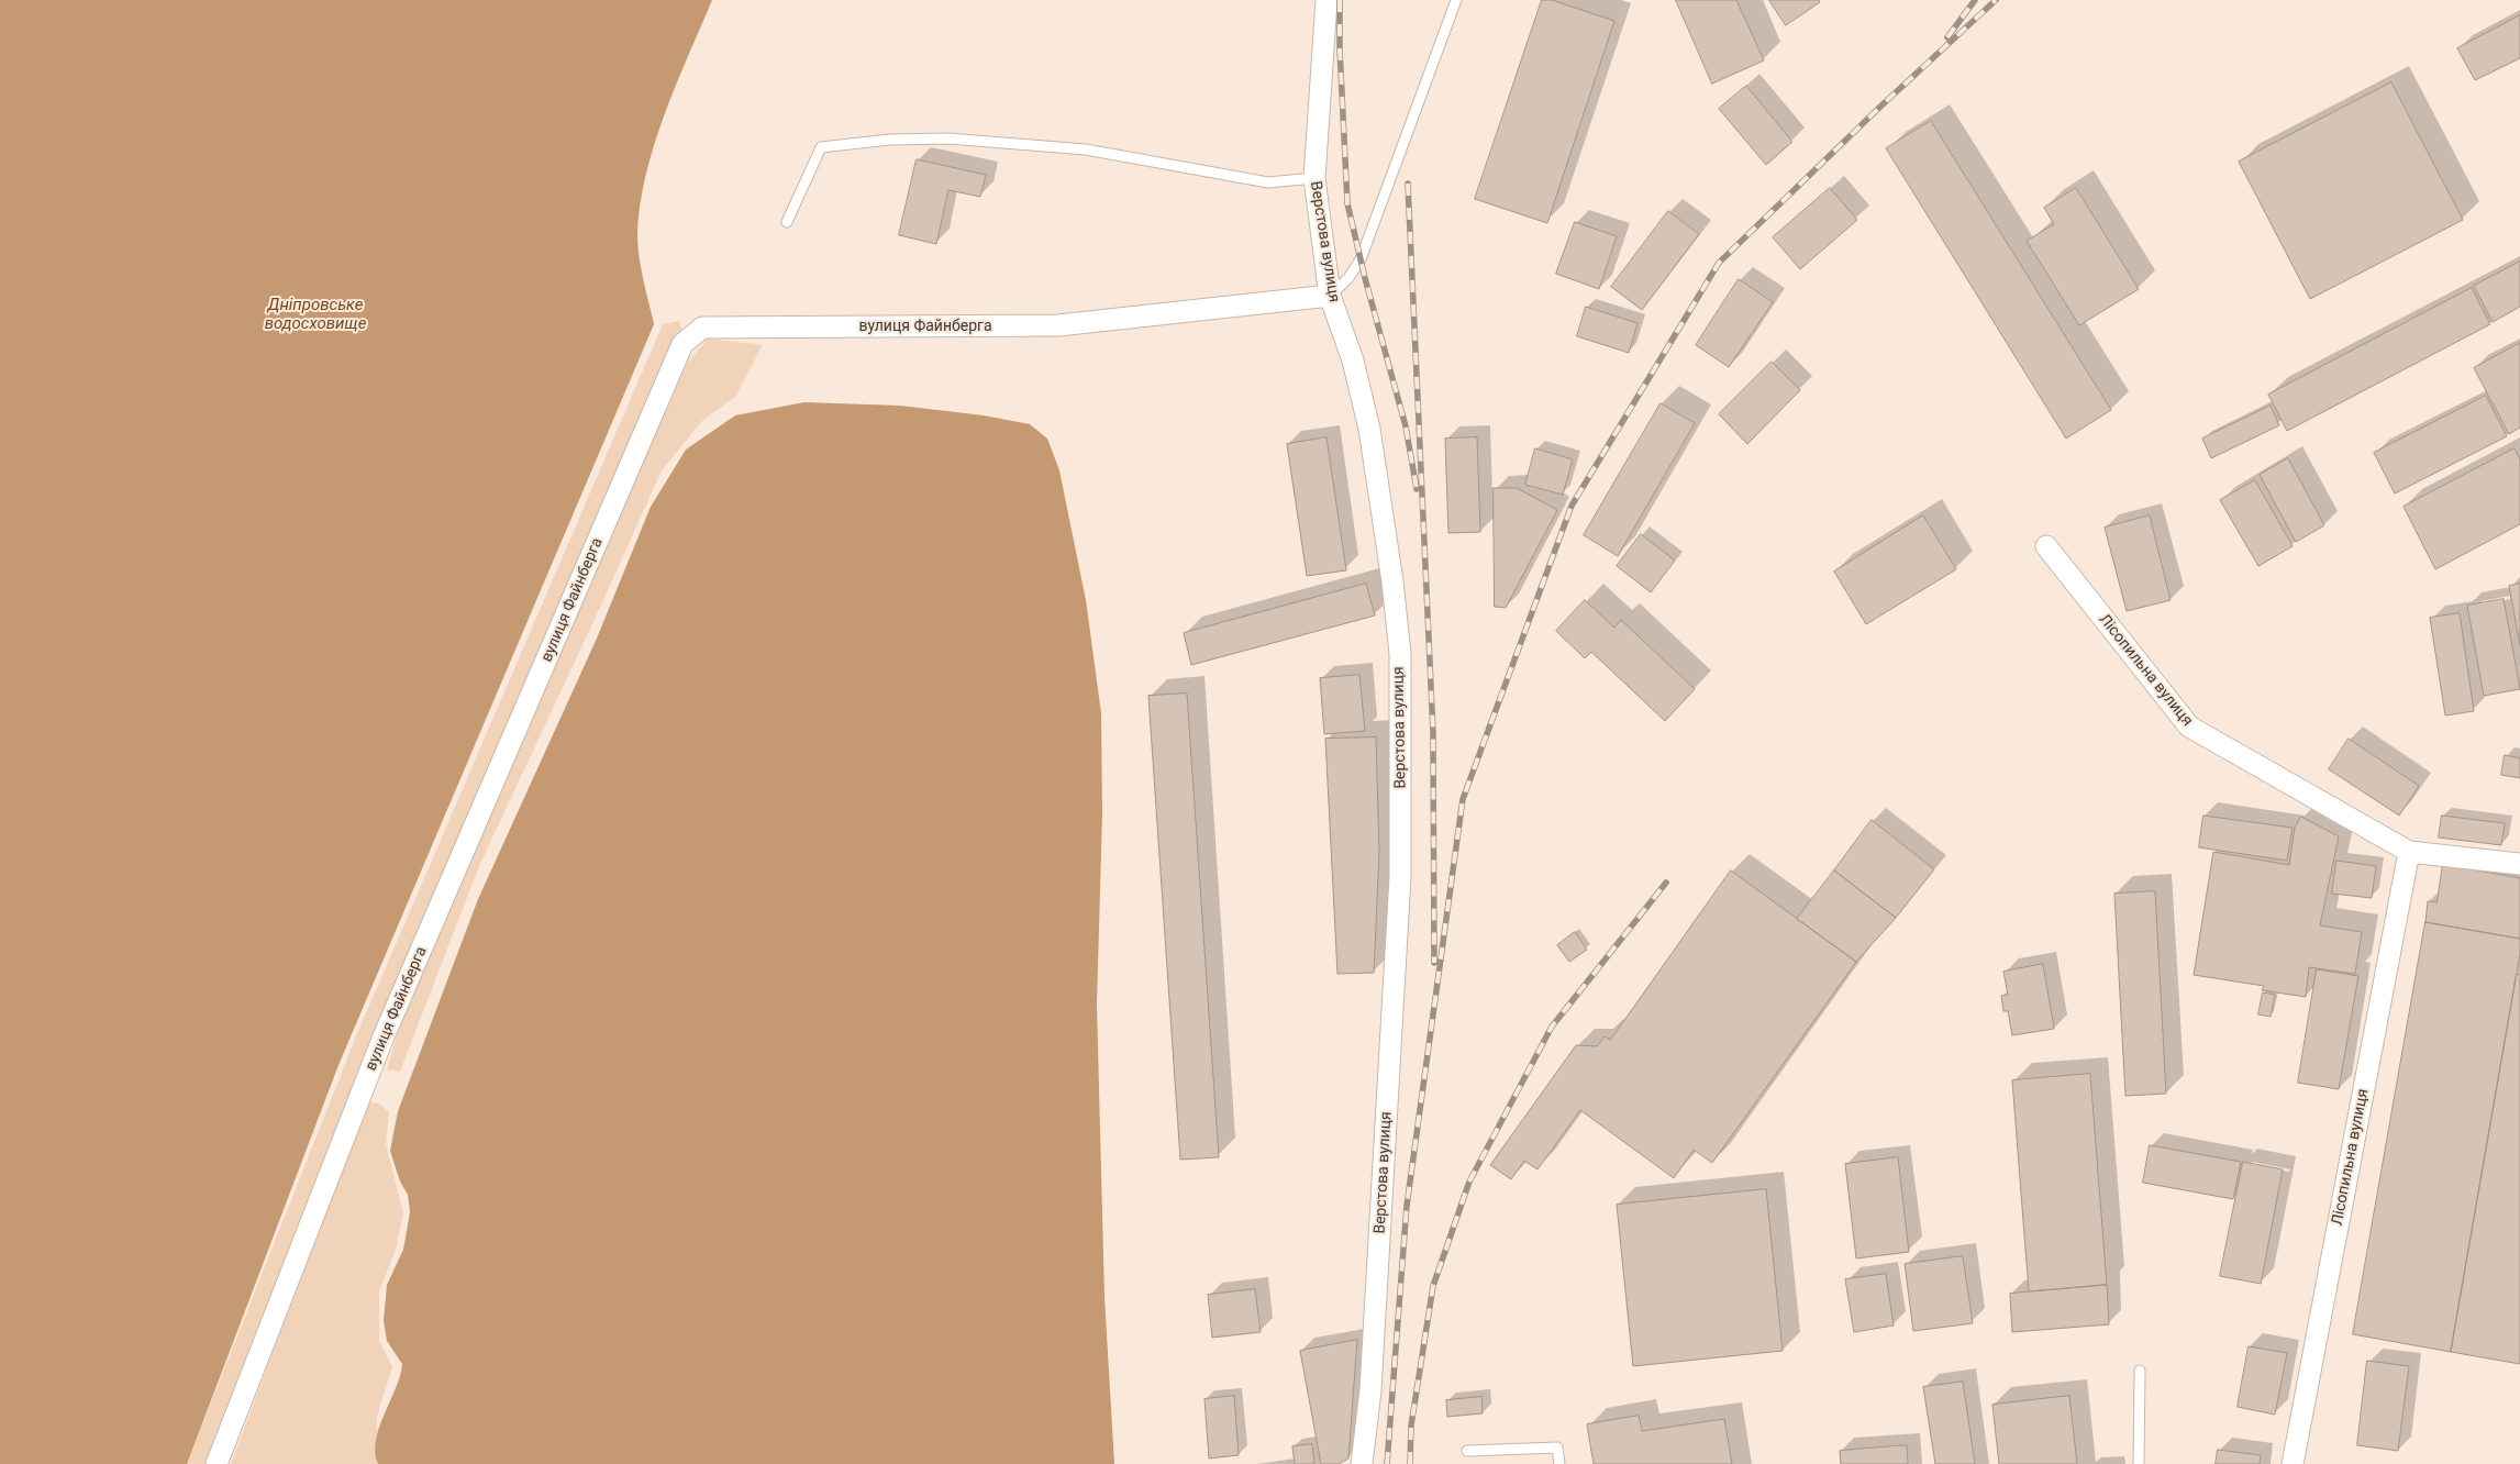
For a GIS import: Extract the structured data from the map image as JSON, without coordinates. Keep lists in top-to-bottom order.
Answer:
{
  "streets": {
    "street": ["Верстова вулиця", "вулиця Файнберга", "Лісопильна вулиця"]
  },
  "crossings": [
    ["Верстова вулиця", "вулиця Файнберга"]
  ],
  "water": ["Дніпровське водосховище"]
}
